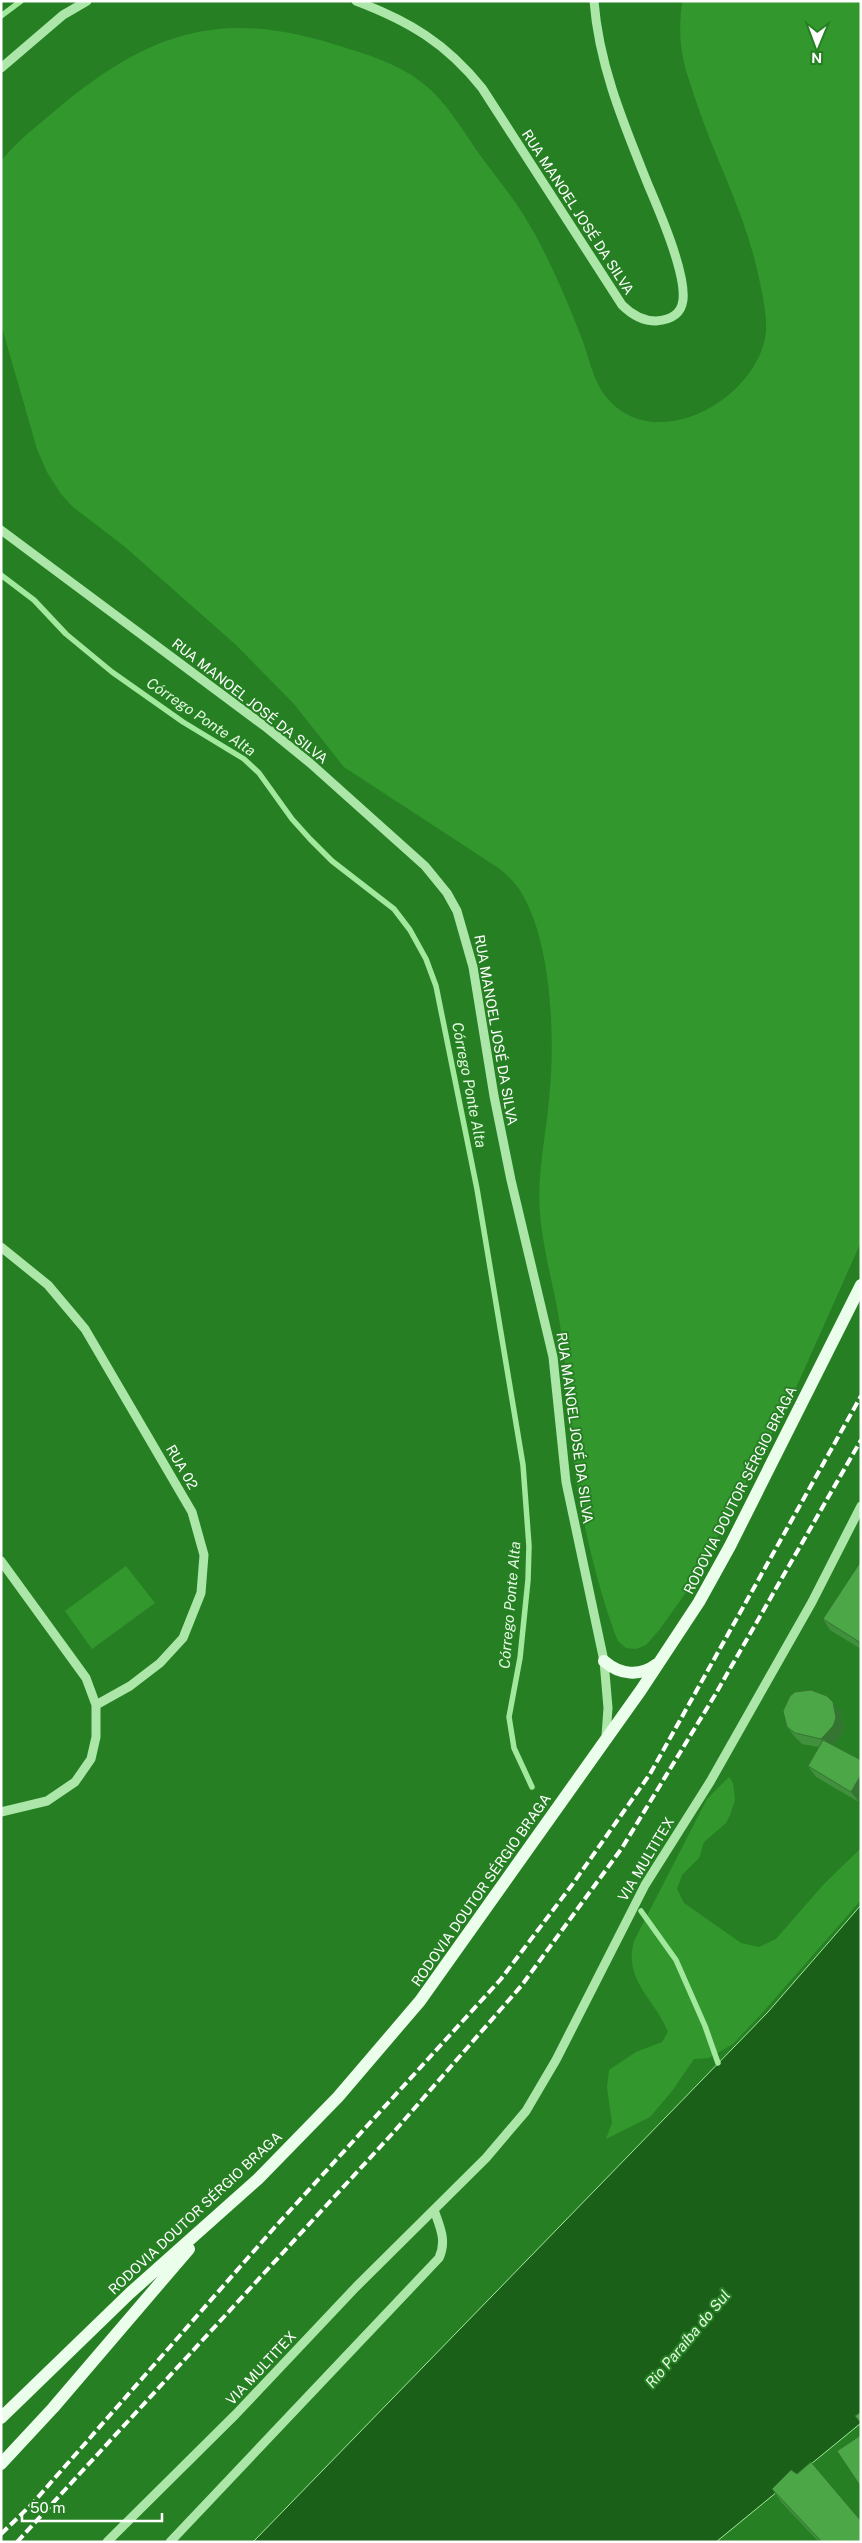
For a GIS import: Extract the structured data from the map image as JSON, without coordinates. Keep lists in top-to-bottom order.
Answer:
{
  "streets": {
    "main road": ["RODOVIA DOUTOR SÉRGIO BRAGA"],
    "street": ["RUA MANOEL JOSÉ DA SILVA", "RUA 02", "VIA MULTITEX"]
  },
  "crossings": [
    ["RUA MANOEL JOSÉ DA SILVA", "RODOVIA DOUTOR SÉRGIO BRAGA"]
  ],
  "water": ["Córrego Ponte Alta", "Rio Paraíba do Sul"],
  "scale_bar": "50 m",
  "north": "bottom"
}
